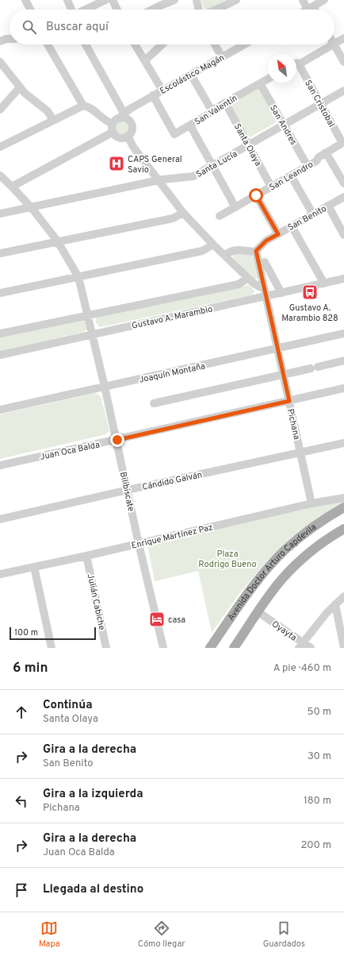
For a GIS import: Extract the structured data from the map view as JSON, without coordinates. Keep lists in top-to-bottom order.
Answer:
{
  "streets": {
    "main road": ["Avenida Doctor Arturo Capdevila"],
    "street": [
      "Escolástico Magán",
      "San Cristobal",
      "San Valentín",
      "San Andres",
      "Santa Olaya",
      "Santa Lucía",
      "San Leandro",
      "San Benito",
      "Gustavo A. Marambio",
      "Joaquín Montaña",
      "Pichana",
      "Juan Oca Balda",
      "Cándido Galván",
      "Bilibiscate",
      "Enrique Martínez Paz",
      "Julián Cabiche",
      "Oyayta"
    ]
  },
  "crossings": [
    ["Escolástico Magán", "San Valentín"],
    ["Escolástico Magán", "Bilibiscate"],
    ["San Cristobal", "Santa Lucía"],
    ["San Cristobal", "San Leandro"],
    ["San Valentín", "San Andres"],
    ["San Valentín", "Santa Olaya"],
    ["San Andres", "Santa Lucía"],
    ["San Andres", "San Leandro"],
    ["Santa Olaya", "Santa Lucía"],
    ["Santa Olaya", "San Leandro"],
    ["Santa Lucía", "Bilibiscate"],
    ["San Benito", "Pichana"],
    ["Gustavo A. Marambio", "Pichana"],
    ["Gustavo A. Marambio", "Bilibiscate"],
    ["Joaquín Montaña", "Pichana"],
    ["Joaquín Montaña", "Bilibiscate"],
    ["Pichana", "Juan Oca Balda"],
    ["Pichana", "Cándido Galván"],
    ["Pichana", "Enrique Martínez Paz"],
    ["Juan Oca Balda", "Bilibiscate"],
    ["Cándido Galván", "Bilibiscate"],
    ["Bilibiscate", "Enrique Martínez Paz"],
    ["Enrique Martínez Paz", "Julián Cabiche"],
    ["Avenida Doctor Arturo Capdevila", "Oyayta"]
  ],
  "parks": ["Plaza Rodrigo Bueno"],
  "places": {
    "hospital": ["CAPS General Savio"],
    "bus stop": ["Gustavo A. Marambio 828"],
    "hotel": ["casa"]
  },
  "scale_bar": "100 m",
  "north": "top left",
  "page": {
    "search": "Buscar aquí",
    "scale": "100 m",
    "heading": ["6 min", "A pie · 460 m"],
    "list": [
      ["Continúa", "Santa Olaya", "50 m"],
      ["Gira a la derecha", "San Benito", "30 m"],
      ["Gira a la izquierda", "Pichana", "180 m"],
      ["Gira a la derecha", "Juan Oca Balda", "200 m"],
      "Llegada al destino"
    ],
    "nav": ["Mapa", "Cómo llegar", "Guardados"]
  }
}
